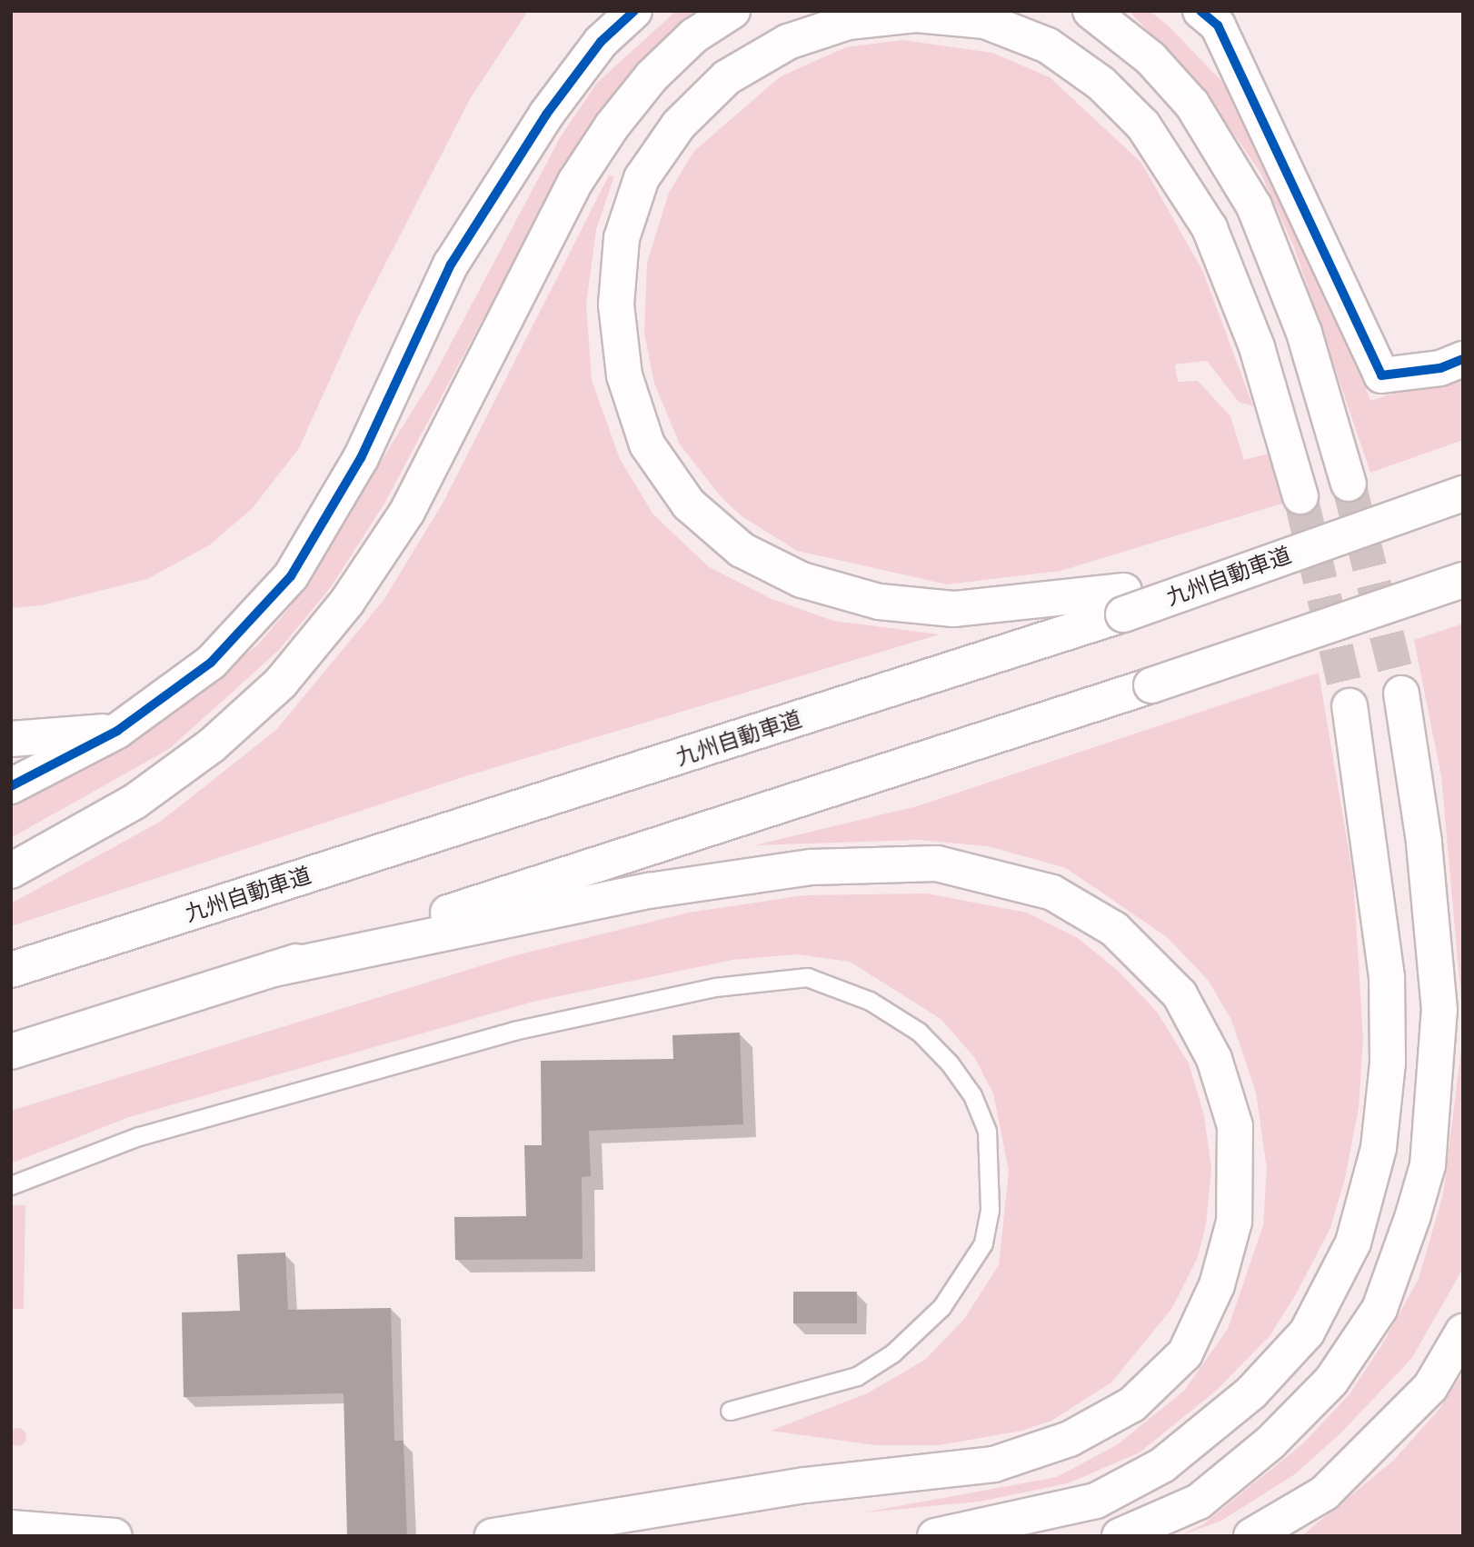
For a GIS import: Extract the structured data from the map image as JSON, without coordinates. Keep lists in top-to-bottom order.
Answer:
{
  "streets": {
    "main road": ["九州自動車道"]
  }
}
